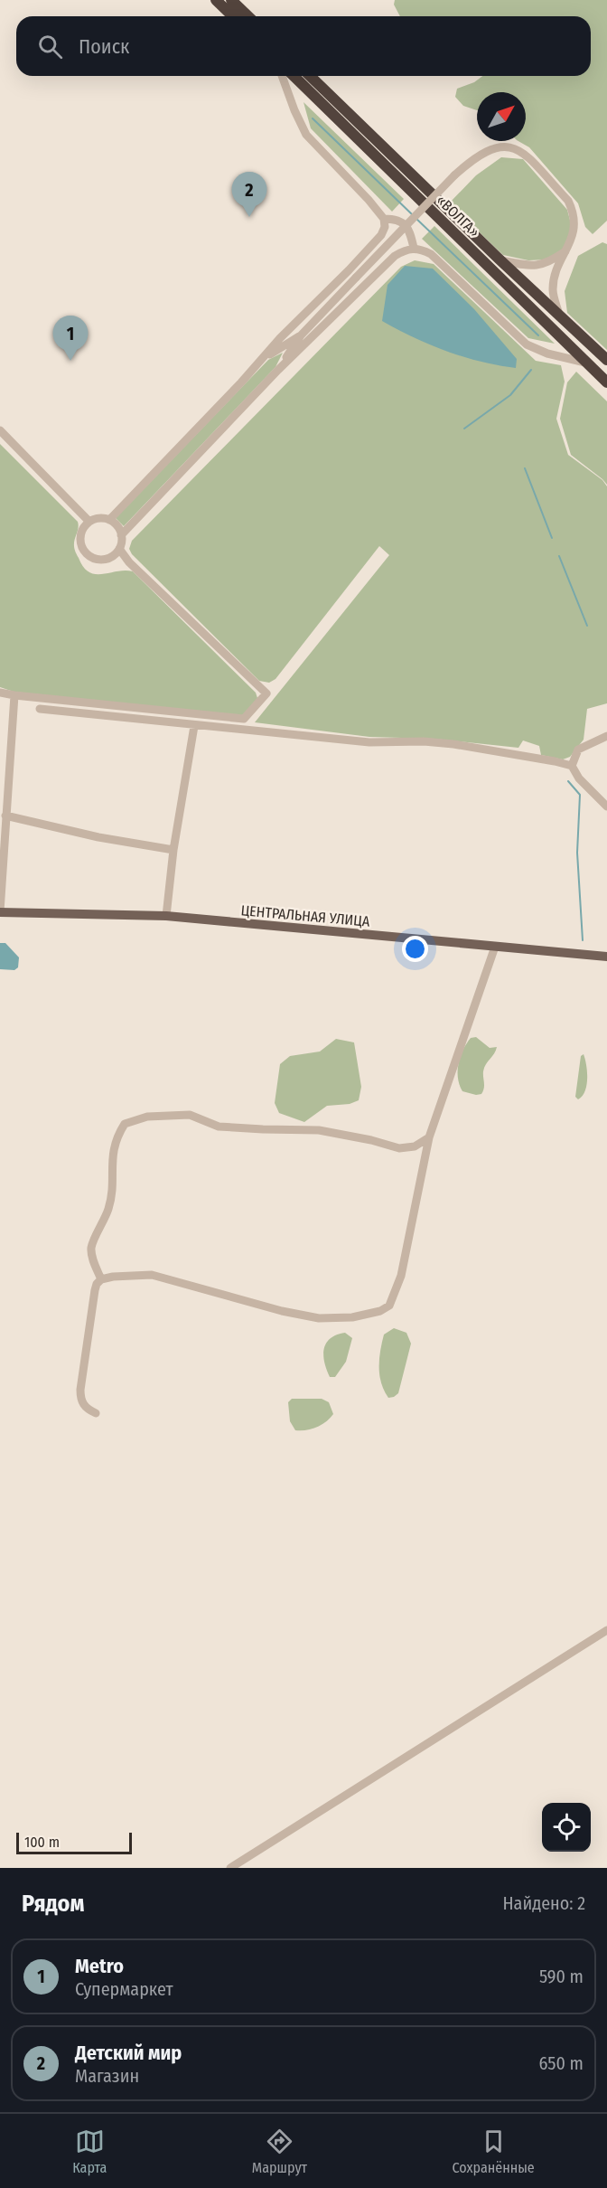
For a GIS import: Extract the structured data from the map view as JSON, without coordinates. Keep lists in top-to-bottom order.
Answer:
{
  "streets": {
    "highway": ["«ВОЛГА»"],
    "main road": ["ЦЕНТРАЛЬНАЯ УЛИЦА"]
  },
  "scale_bar": "100 m",
  "north": "top right",
  "page": {
    "search": "Поиск",
    "pins": ["2", "1"],
    "scale": "100 m",
    "heading": ["Рядом", "Найдено: 2"],
    "list": [
      {
        "mark": "1",
        "name": "Metro",
        "note": "Супермаркет",
        "value": "590 m"
      },
      {
        "mark": "2",
        "name": "Детский мир",
        "note": "Магазин",
        "value": "650 m"
      }
    ],
    "nav": ["Карта", "Маршрут", "Сохранённые"]
  }
}
